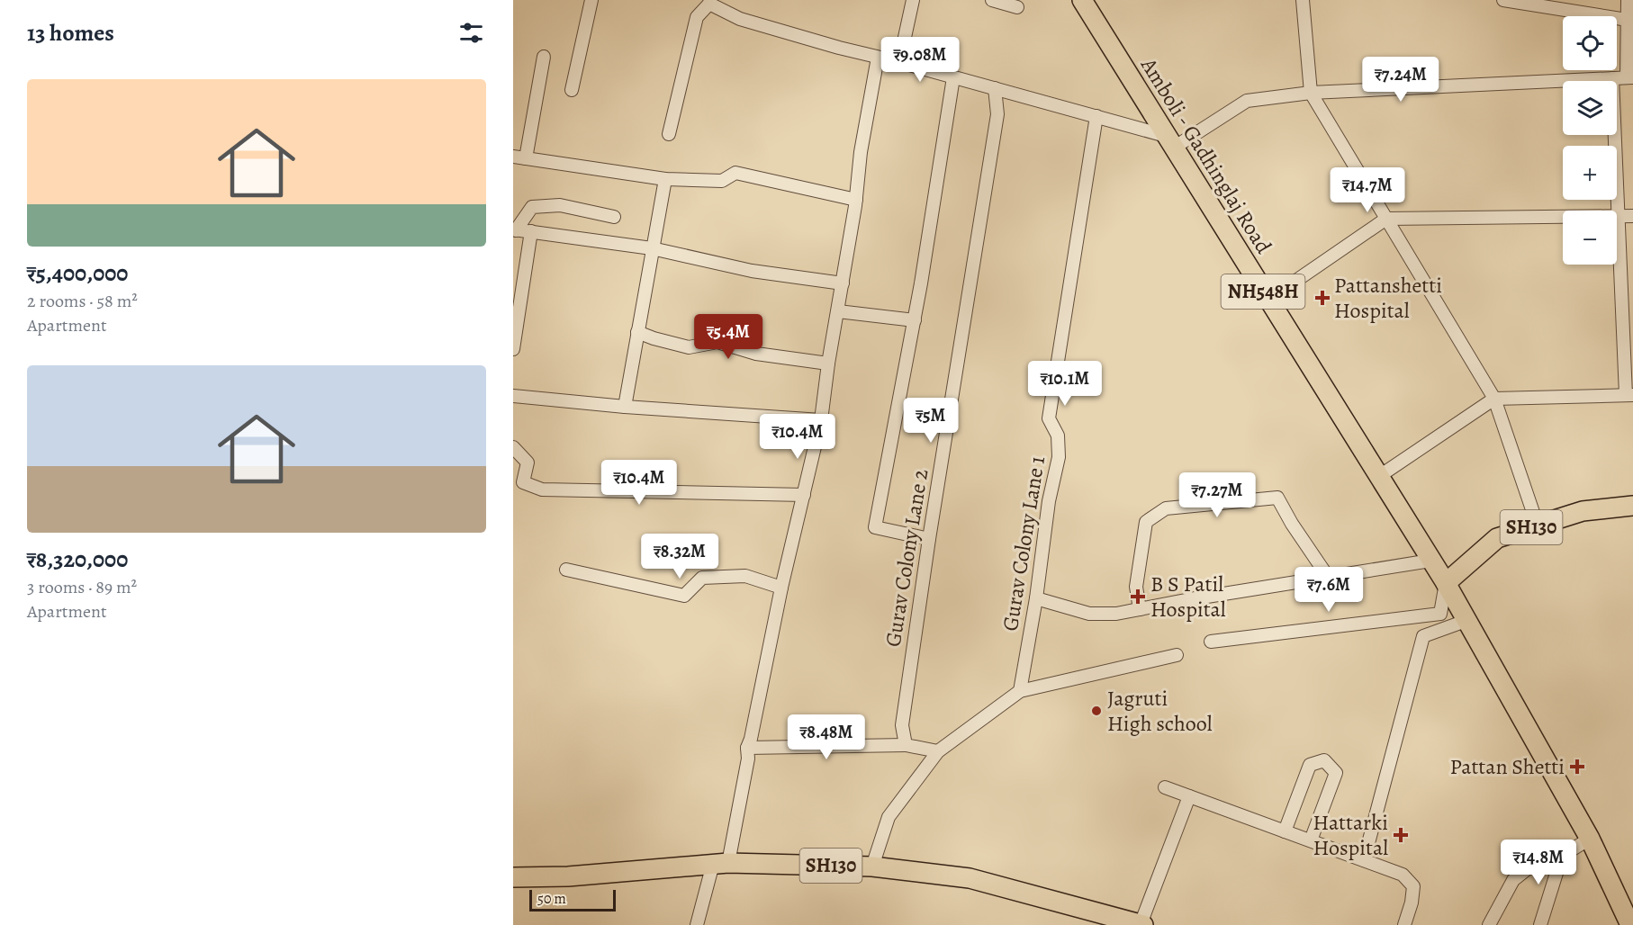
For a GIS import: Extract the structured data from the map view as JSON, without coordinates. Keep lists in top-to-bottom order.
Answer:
{
  "streets": {
    "main road": ["Amboli - Gadhinglaj Road", "NH548H", "SH130"],
    "street": ["Gurav Colony Lane 1", "Gurav Colony Lane 2"]
  },
  "crossings": [
    ["Amboli - Gadhinglaj Road", "NH548H"],
    ["Amboli - Gadhinglaj Road", "SH130"],
    ["NH548H", "SH130"]
  ],
  "places": {
    "health": [
      "Pattanshetti Hospital",
      "B S Patil Hospital",
      "Pattan Shetti",
      "Hattarki Hospital"
    ],
    "other": ["Jagruti High school"]
  },
  "scale_bar": "50 m",
  "page": {
    "heading": "13 homes",
    "map_buttons": ["+", "−"],
    "price": [
      "₹9.08M",
      "₹7.24M",
      "₹14.7M",
      "₹5.4M",
      "₹10.1M",
      "₹5M",
      "₹10.4M",
      "₹10.4M",
      "₹7.27M",
      "₹8.32M",
      "₹7.6M",
      "₹8.48M",
      "₹14.8M"
    ],
    "list": [
      {
        "name": "₹5,400,000",
        "note": "2 rooms · 58 m² · Apartment"
      },
      {
        "name": "₹8,320,000",
        "note": "3 rooms · 89 m² · Apartment"
      }
    ],
    "scale": "50 m"
  }
}
